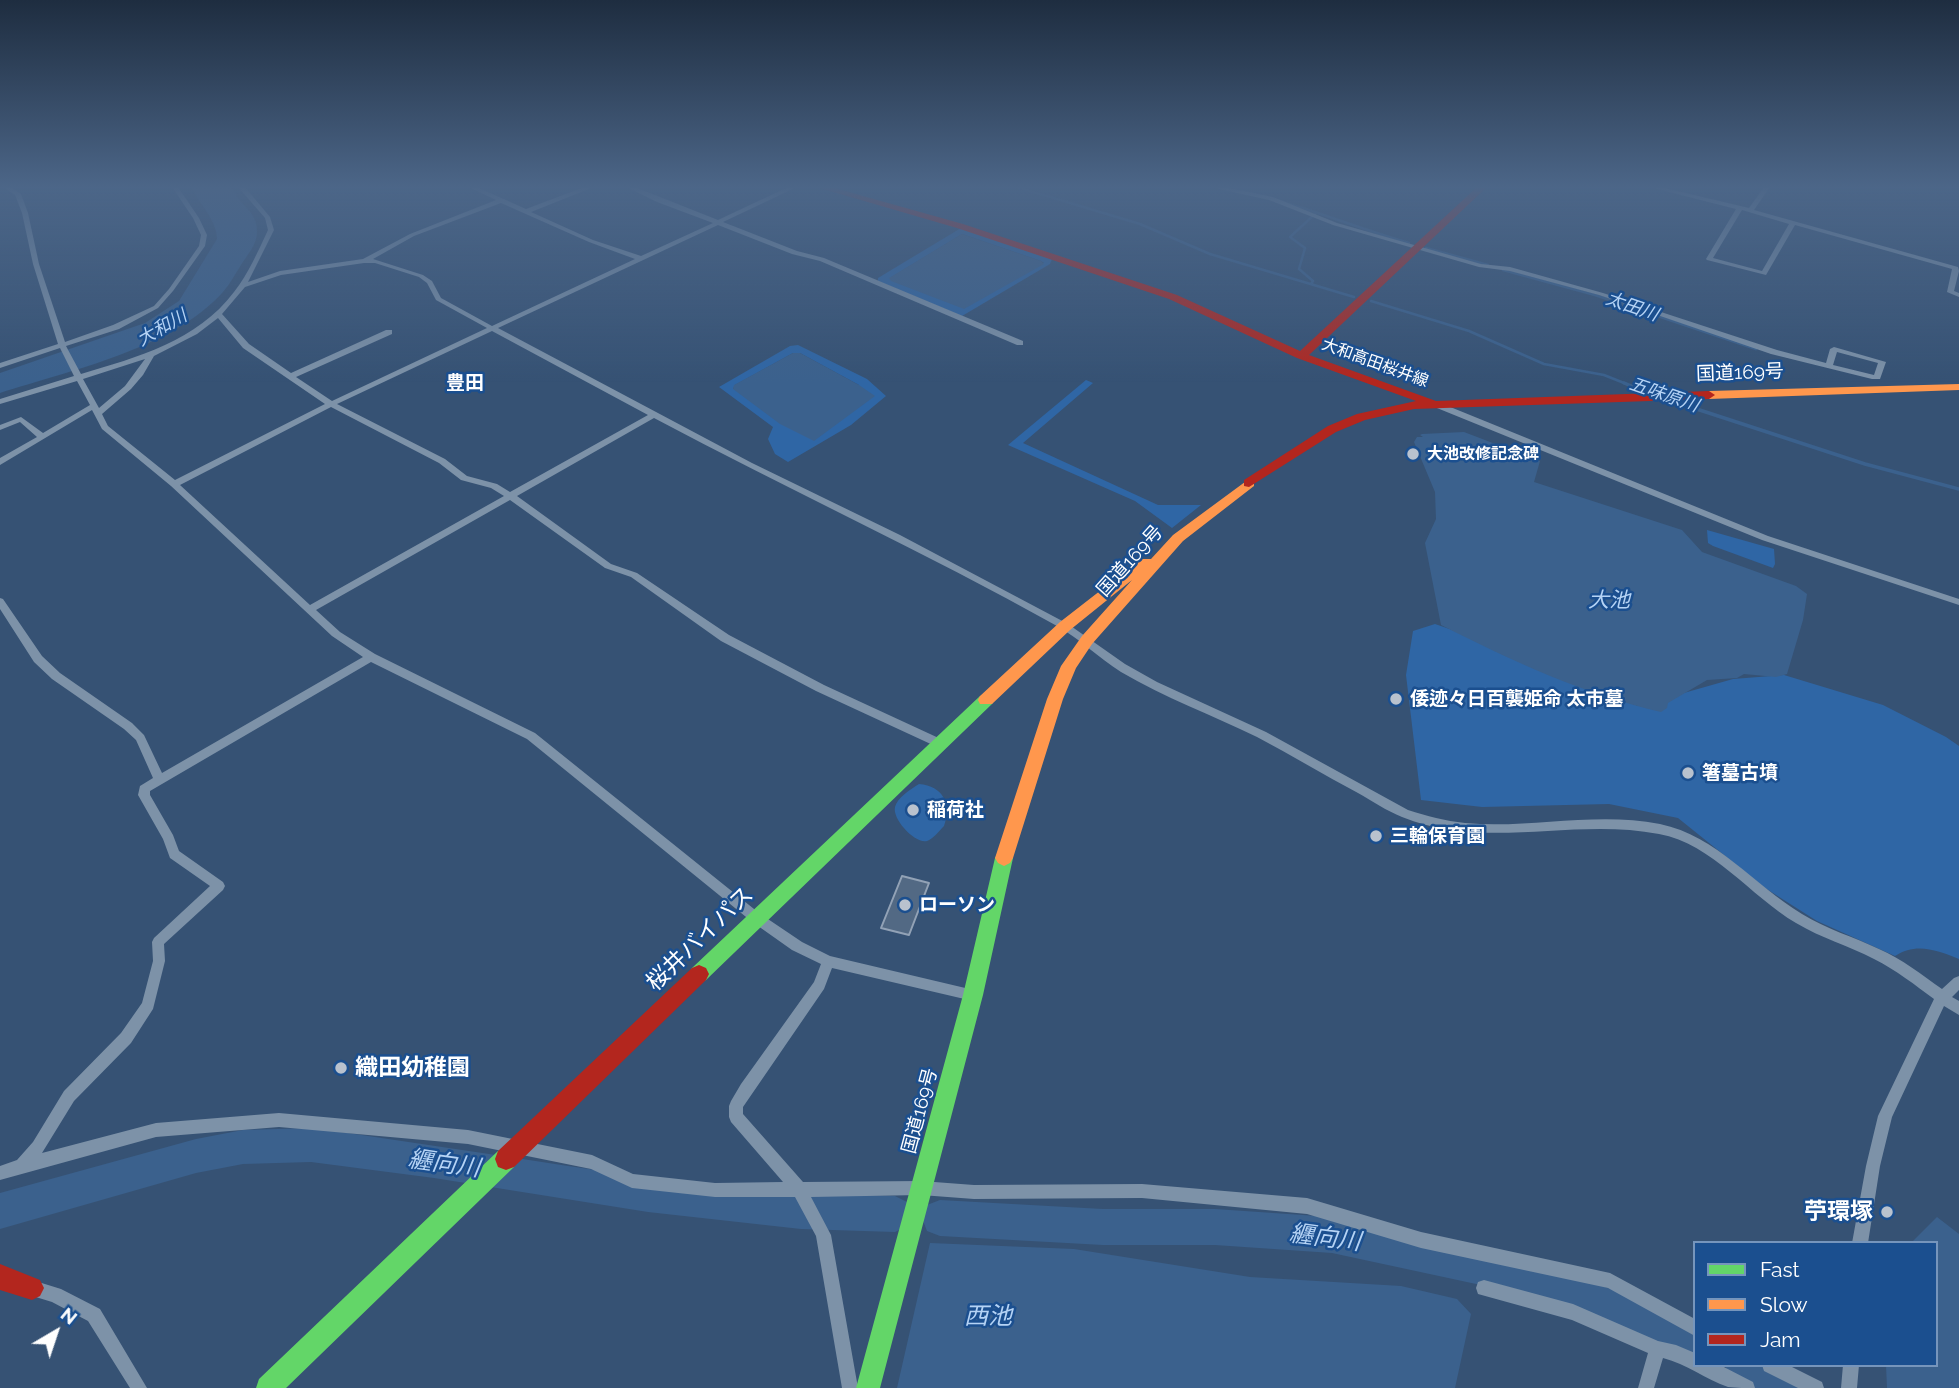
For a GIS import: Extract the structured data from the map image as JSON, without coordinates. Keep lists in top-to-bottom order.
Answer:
{
  "streets": {
    "main road": ["大和高田桜井線", "国道169号", "桜井バイパス"]
  },
  "crossings": [
    ["大和高田桜井線", "国道169号"],
    ["国道169号", "桜井バイパス"]
  ],
  "districts": ["豊田"],
  "water": [
    "太田川",
    "大和川",
    "五味原川",
    "大池",
    "纒向川",
    "西池"
  ],
  "places": [
    "大池改修記念碑",
    "倭迹々日百襲姫命 太市墓",
    "箸墓古墳",
    "稲荷社",
    "三輪保育園",
    "ローソン",
    "織田幼稚園",
    "苧環塚"
  ],
  "legend": ["Fast", "Slow", "Jam"],
  "north": "top right"
}
